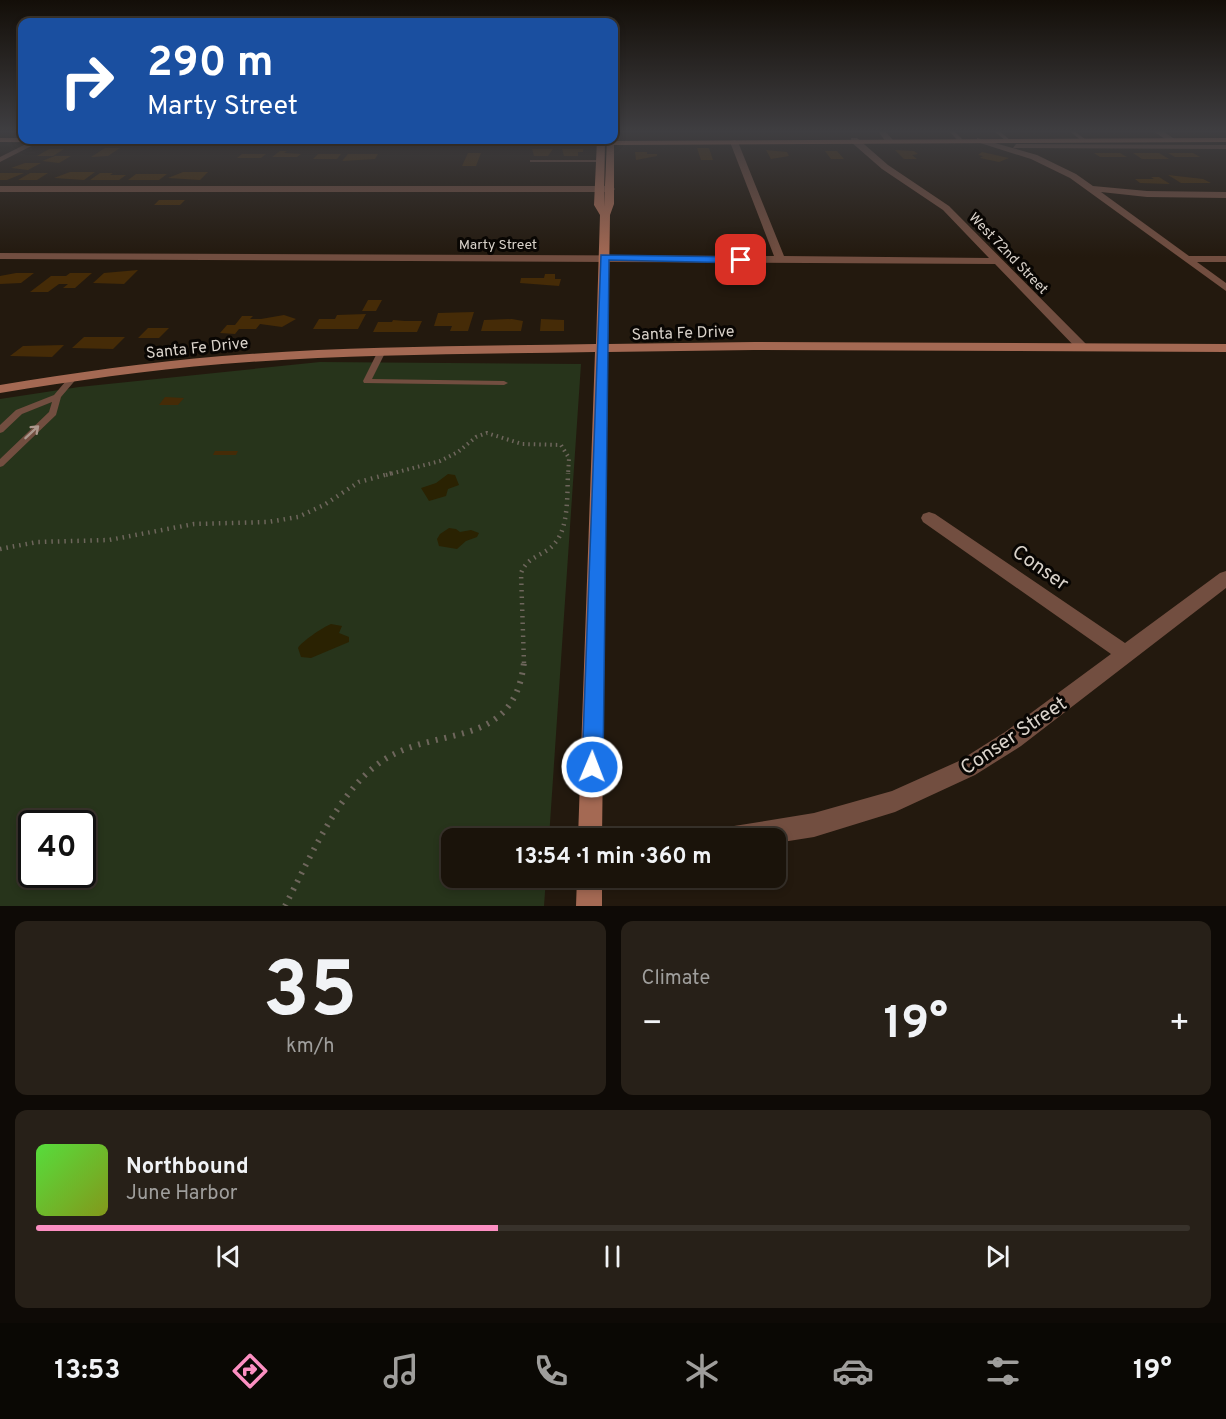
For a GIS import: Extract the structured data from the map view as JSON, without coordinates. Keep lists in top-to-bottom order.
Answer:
{
  "streets": {
    "street": [
      "Marty Street",
      "West 72nd Street",
      "Santa Fe Drive",
      "Conser",
      "Conser Street"
    ]
  },
  "crossings": [
    ["Marty Street", "West 72nd Street"],
    ["West 72nd Street", "Santa Fe Drive"],
    ["Conser", "Conser Street"]
  ],
  "page": {
    "turn": ["290 m", "Marty Street"],
    "limit": "40",
    "trip": "13:54 · 1 min · 360 m",
    "tile": [
      ["35", "km/h"],
      "Climate"
    ],
    "heat": ["−", "19°", "+"],
    "song": ["Northbound", "June Harbor"],
    "tabs": ["13:53", "19°"]
  }
}
